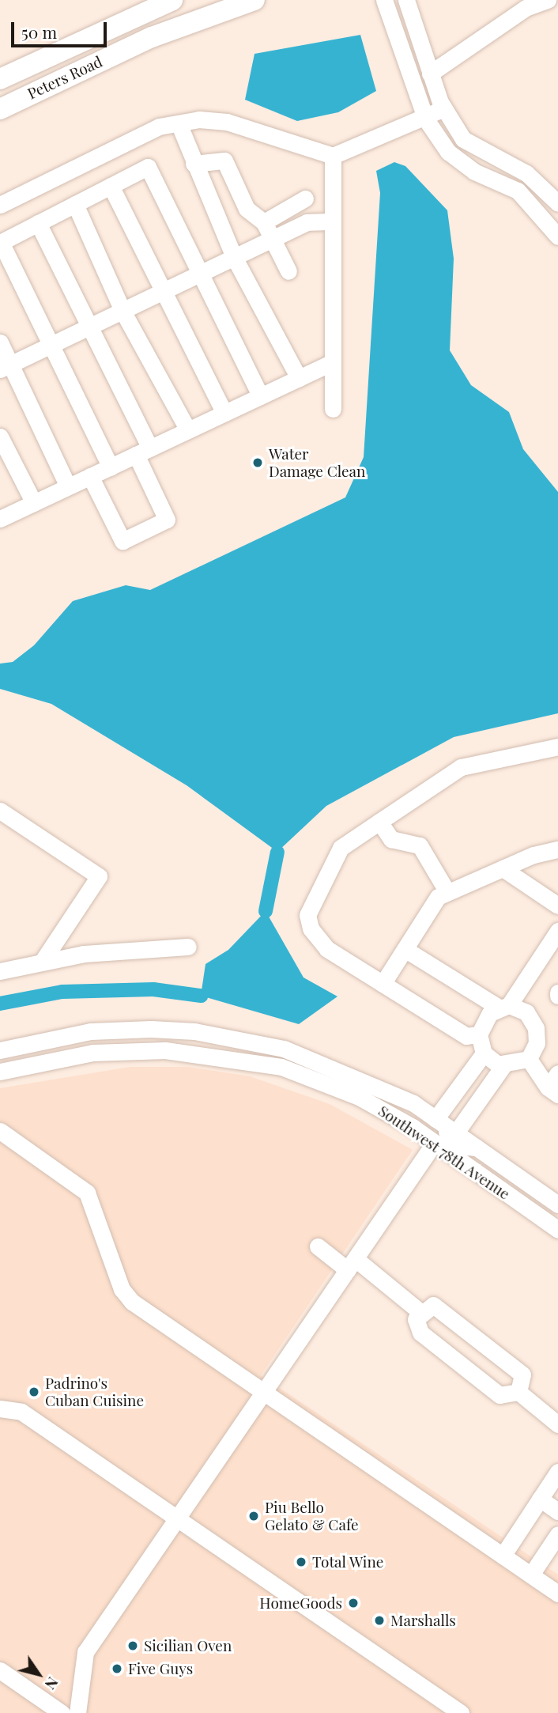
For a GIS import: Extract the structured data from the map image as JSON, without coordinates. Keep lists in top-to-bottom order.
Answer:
{
  "streets": {
    "main road": ["Peters Road"],
    "street": ["Southwest 78th Avenue"]
  },
  "places": [
    "Water Damage Clean",
    "Padrino's Cuban Cuisine",
    "Piu Bello Gelato & Cafe",
    "Total Wine",
    "HomeGoods",
    "Marshalls",
    "Sicilian Oven",
    "Five Guys"
  ],
  "scale_bar": "50 m",
  "north": "bottom right"
}
